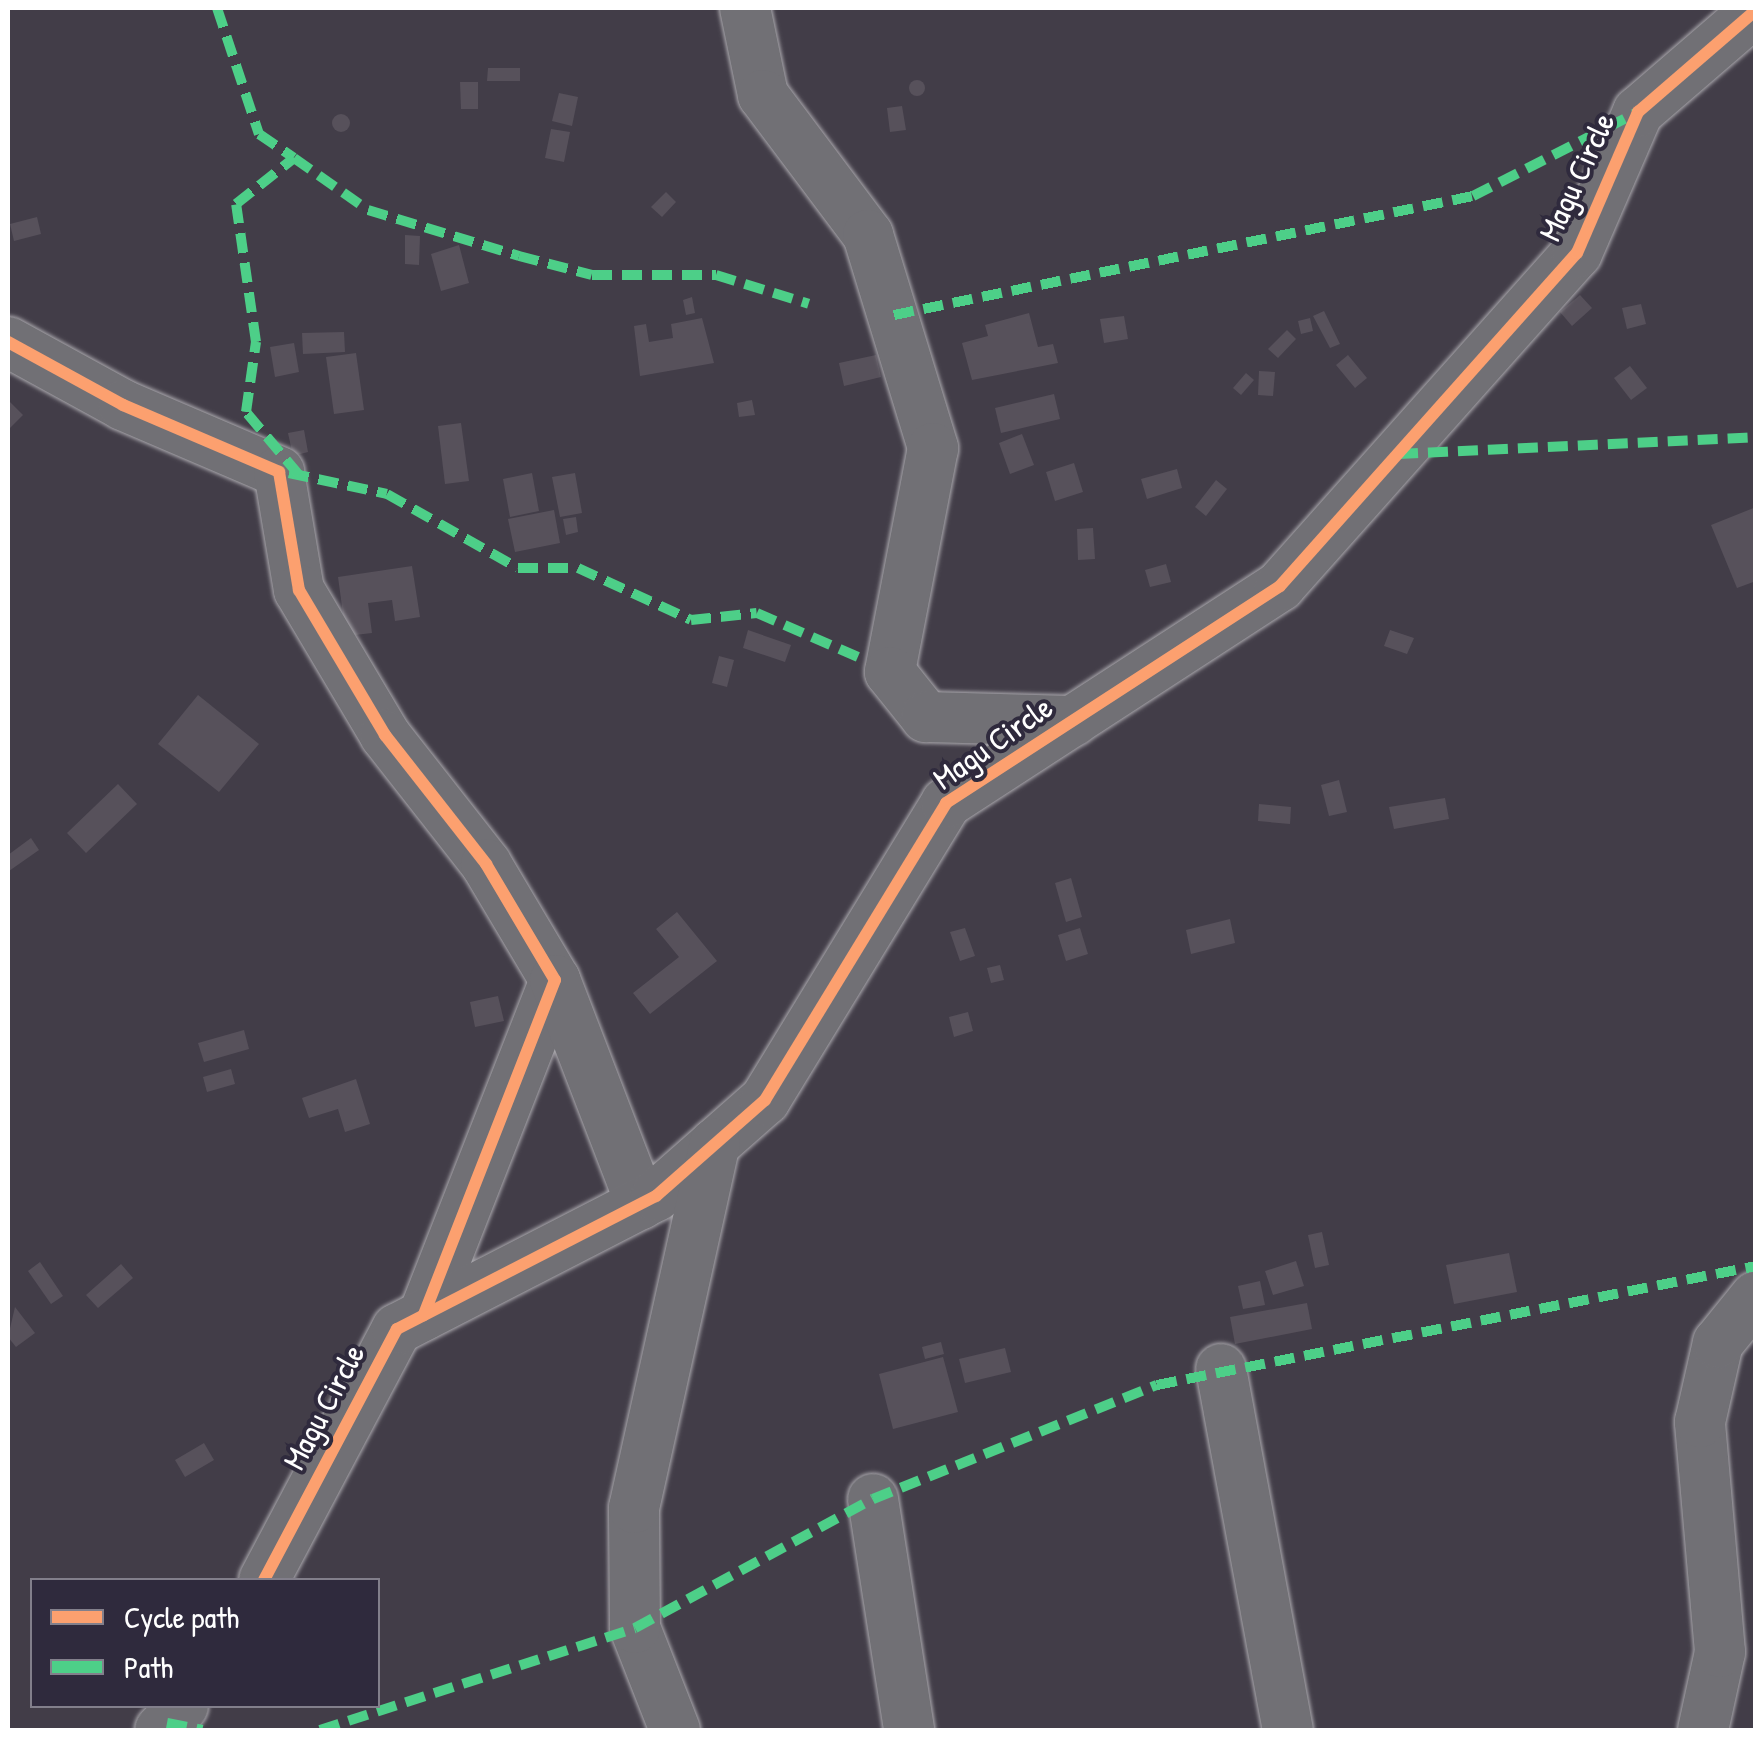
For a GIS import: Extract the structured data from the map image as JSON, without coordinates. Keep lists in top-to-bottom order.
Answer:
{
  "streets": {
    "street": ["Magu Circle"]
  },
  "legend": ["Cycle path", "Path"]
}
